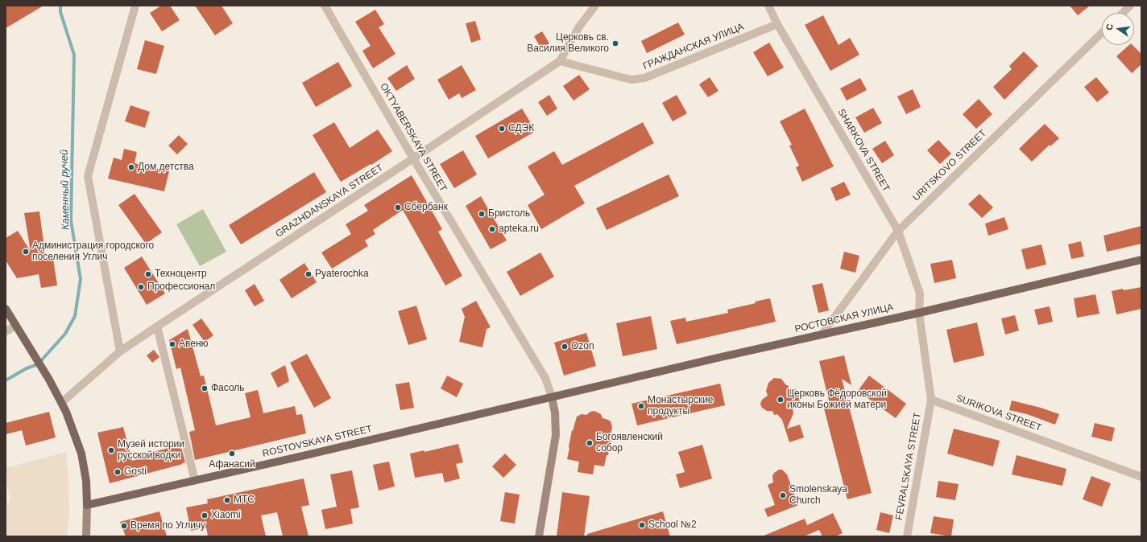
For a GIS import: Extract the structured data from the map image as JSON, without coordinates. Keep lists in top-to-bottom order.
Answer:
{
  "streets": {
    "main road": ["РОСТОВСКАЯ УЛИЦА", "ROSTOVSKAYA STREET"],
    "street": [
      "ГРАЖДАНСКАЯ УЛИЦА",
      "OKTYABERSKAYA STREET",
      "SHARKOVA STREET",
      "URITSKOVO STREET",
      "GRAZHDANSKAYA STREET",
      "SURIKOVA STREET",
      "FEVRALSKAYA STREET"
    ]
  },
  "crossings": [
    ["ГРАЖДАНСКАЯ УЛИЦА", "SHARKOVA STREET"],
    ["ГРАЖДАНСКАЯ УЛИЦА", "GRAZHDANSKAYA STREET"],
    ["OKTYABERSKAYA STREET", "GRAZHDANSKAYA STREET"],
    ["OKTYABERSKAYA STREET", "РОСТОВСКАЯ УЛИЦА"],
    ["OKTYABERSKAYA STREET", "ROSTOVSKAYA STREET"],
    ["SHARKOVA STREET", "URITSKOVO STREET"],
    ["SHARKOVA STREET", "РОСТОВСКАЯ УЛИЦА"],
    ["URITSKOVO STREET", "РОСТОВСКАЯ УЛИЦА"],
    ["РОСТОВСКАЯ УЛИЦА", "ROSTOVSKAYA STREET"],
    ["SURIKOVA STREET", "FEVRALSKAYA STREET"]
  ],
  "water": ["Каменный ручей"],
  "places": [
    "Церковь св. Василия Великого",
    "СДЭК",
    "Дом детства",
    "Сбербанк",
    "Бристоль",
    "apteka.ru",
    "Администрация городского поселения Углич",
    "Техноцентр",
    "Pyaterochka",
    "Профессионал",
    "Авеню",
    "Ozon",
    "Фасоль",
    "Церковь Фёдоровской иконы Божией матери",
    "Монастырские продукты",
    "Богоявленский собор",
    "Музей истории русской водки",
    "Афанасий",
    "Gosti",
    "Smolenskaya Church",
    "МТС",
    "Xiaomi",
    "School №2",
    "Время по Угличу"
  ],
  "north": "left"
}
